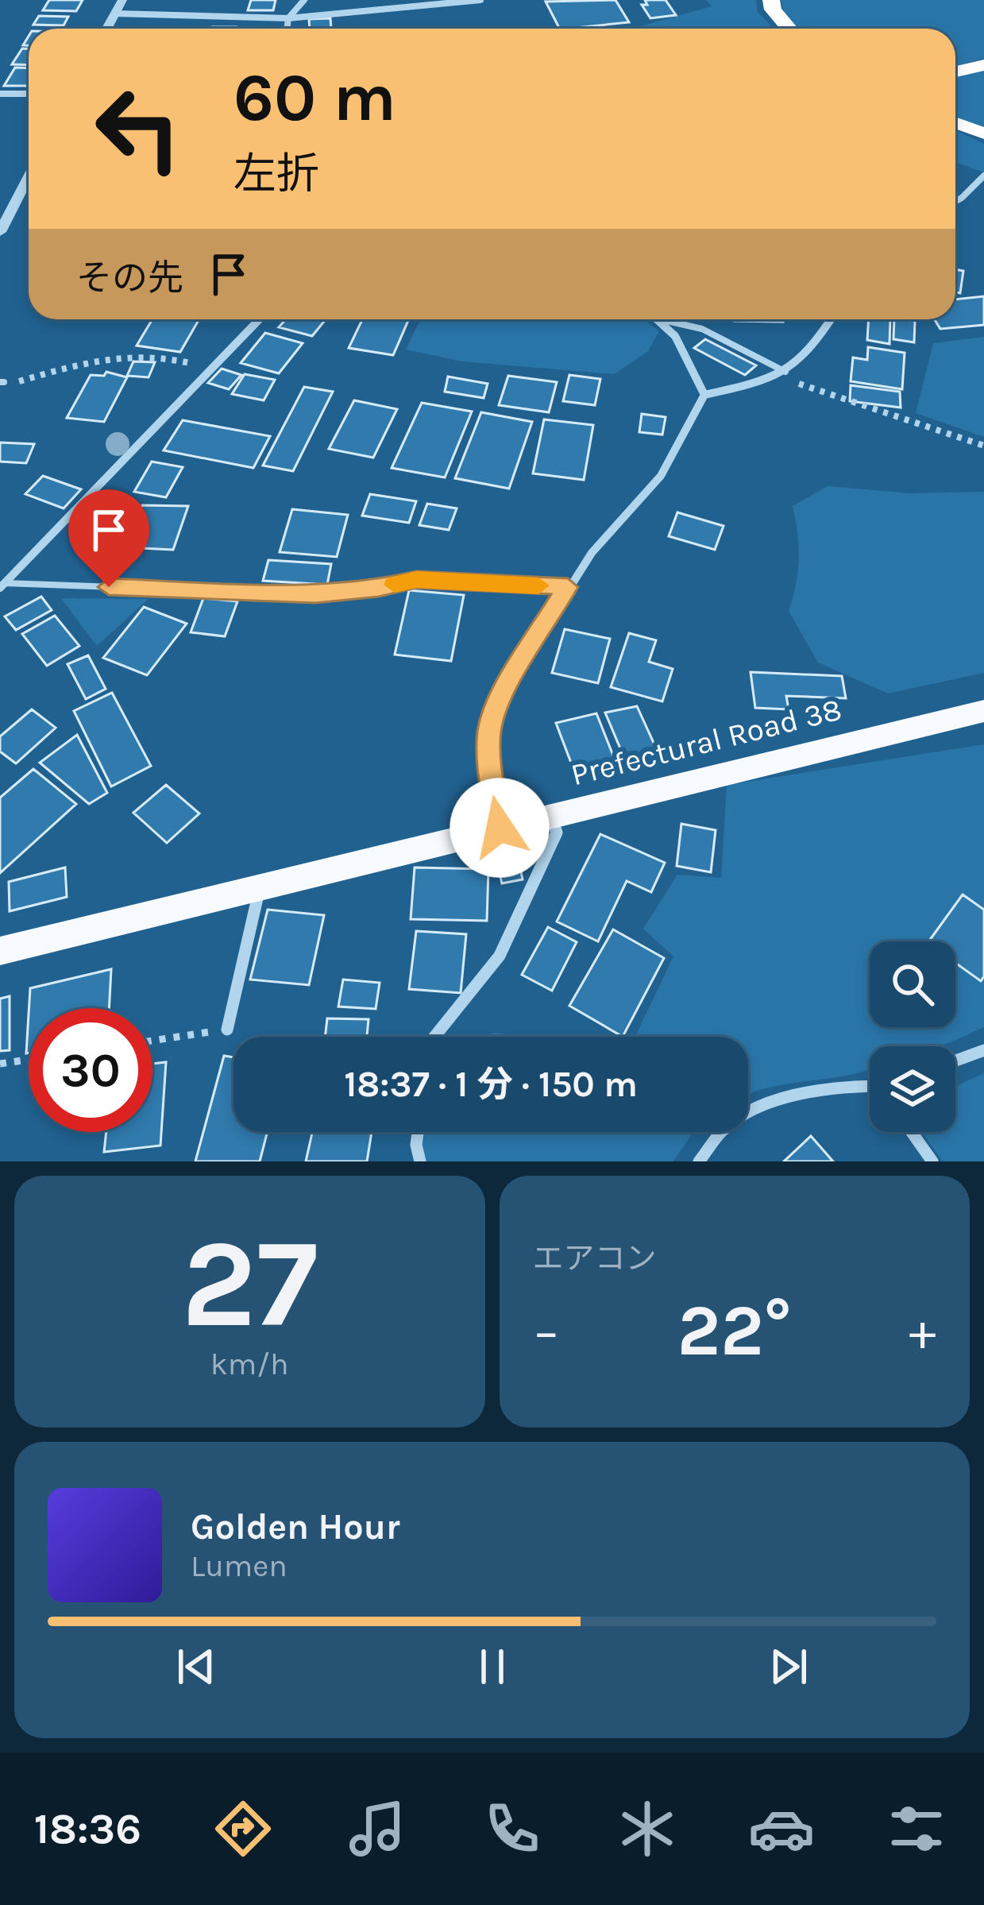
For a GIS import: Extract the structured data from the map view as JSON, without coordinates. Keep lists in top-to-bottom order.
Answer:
{
  "streets": {
    "main road": ["Prefectural Road 38"]
  },
  "page": {
    "turn": ["60 m", "左折"],
    "then": "その先",
    "limit": "30",
    "trip": "18:37 · 1 分 · 150 m",
    "tile": [
      ["27", "km/h"],
      "エアコン"
    ],
    "heat": ["−", "22°", "+"],
    "song": ["Golden Hour", "Lumen"],
    "tabs": "18:36"
  }
}
